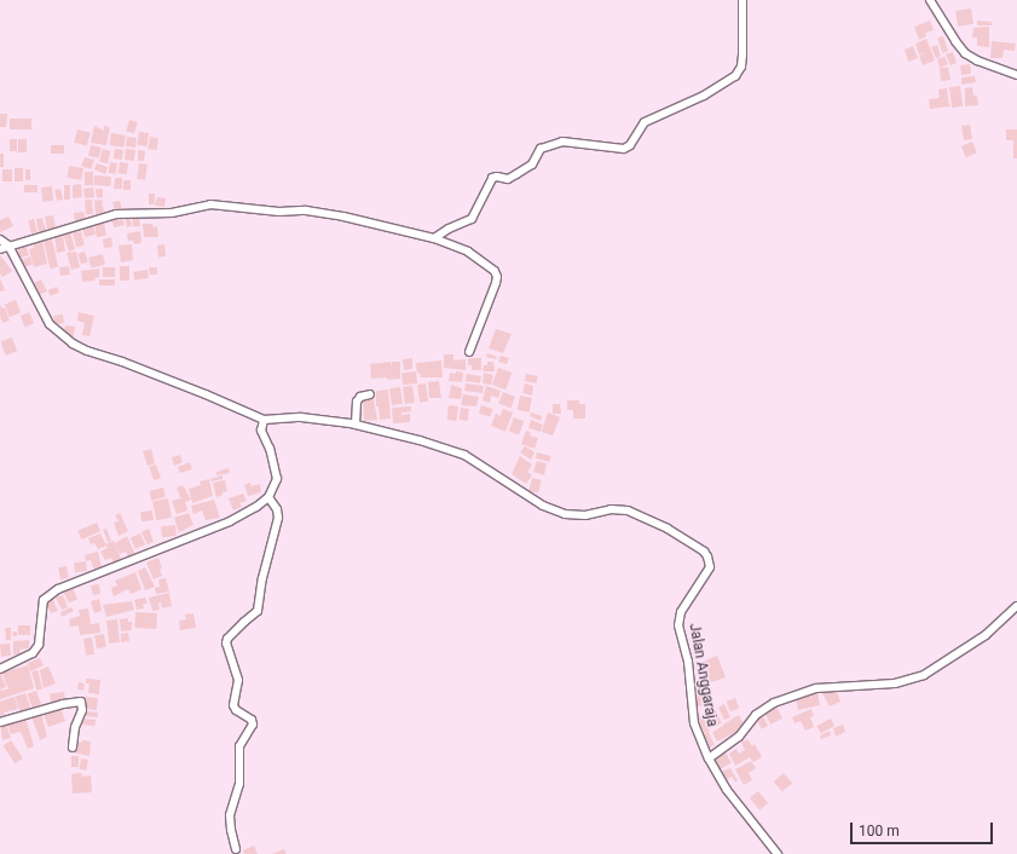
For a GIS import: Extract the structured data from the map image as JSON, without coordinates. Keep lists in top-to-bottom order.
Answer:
{
  "streets": {
    "street": ["Jalan Anggaraja"]
  },
  "scale_bar": "100 m"
}
